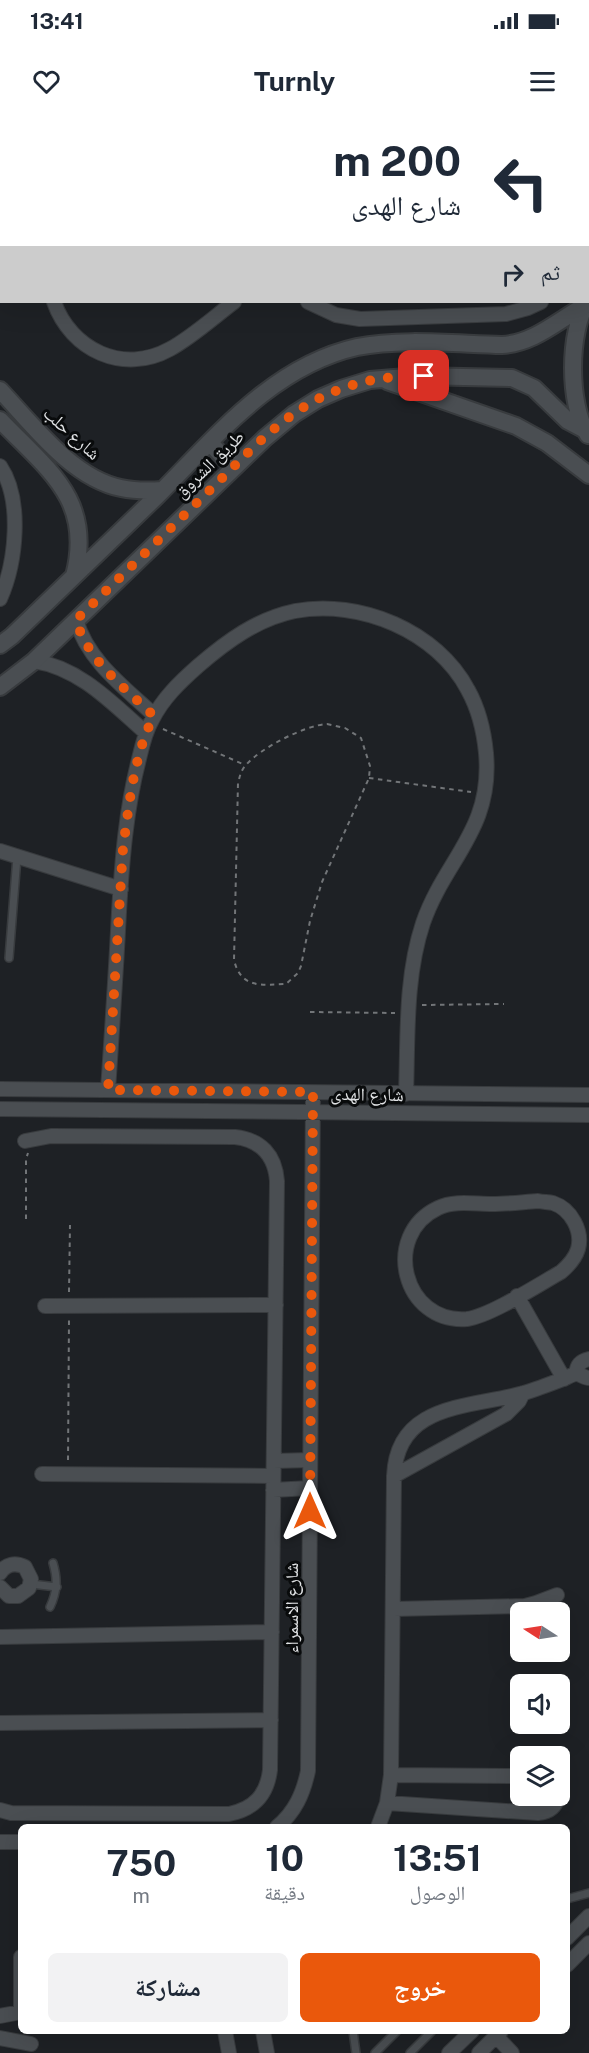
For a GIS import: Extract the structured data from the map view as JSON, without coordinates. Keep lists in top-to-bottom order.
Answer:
{
  "streets": {
    "street": [
      "شارع حلب",
      "طريق الشروق",
      "شارع الهدى",
      "شارع الاسمراء"
    ]
  },
  "crossings": [
    ["شارع حلب", "طريق الشروق"],
    ["شارع الهدى", "شارع الاسمراء"]
  ],
  "north": "left",
  "page": {
    "status": "13:41",
    "header": "Turnly",
    "turn": ["200 m", "شارع الهدى"],
    "then": "ثم",
    "eta": [
      "13:51",
      "الوصول",
      "10",
      "دقيقة",
      "750",
      "m"
    ],
    "buttons": ["خروج", "مشاركة"]
  }
}
